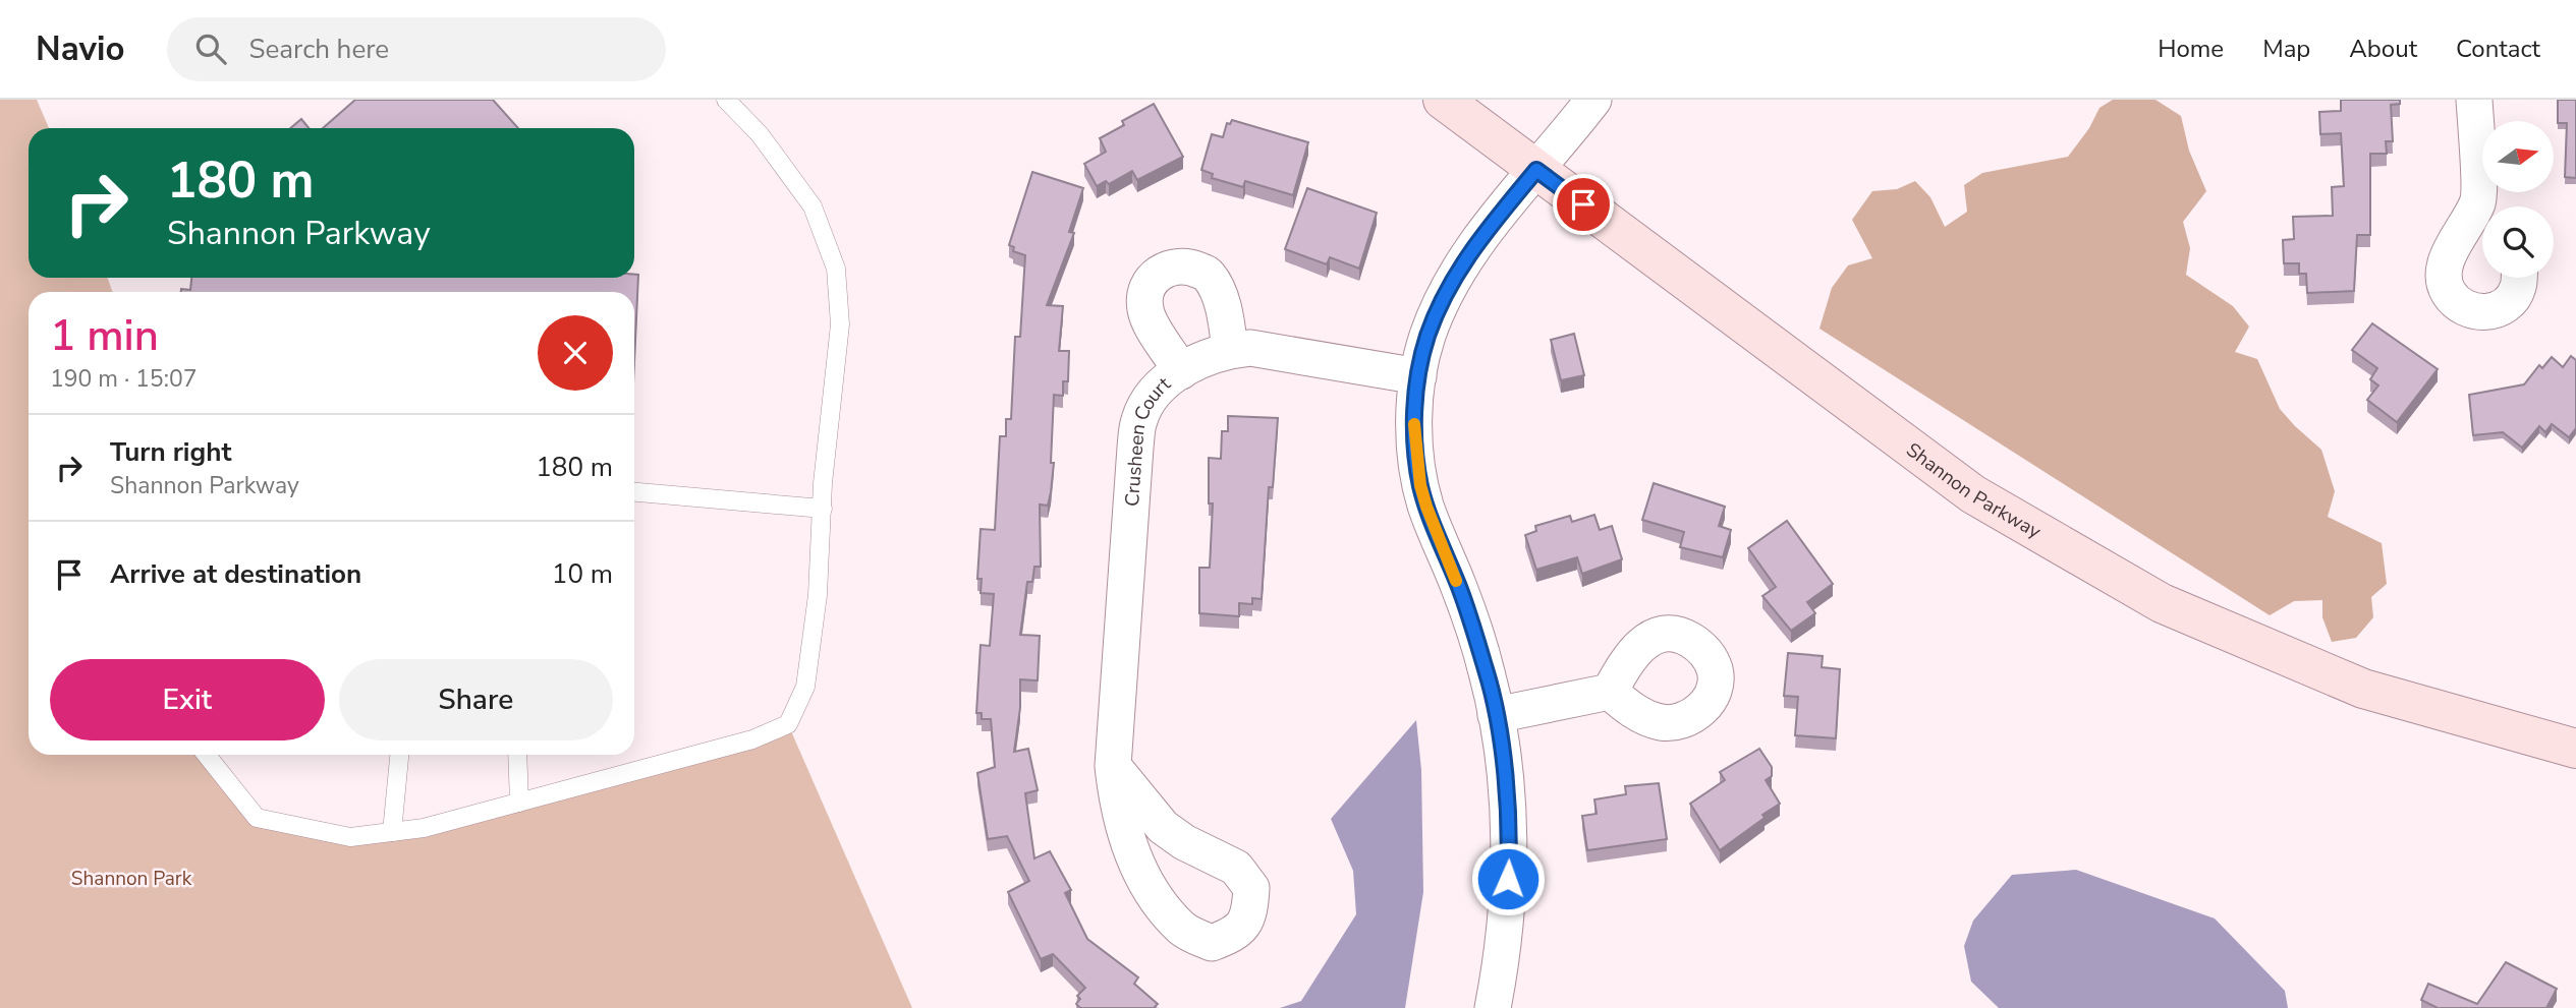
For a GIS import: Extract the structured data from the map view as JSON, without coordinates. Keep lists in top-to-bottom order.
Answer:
{
  "streets": {
    "street": ["Crusheen Court", "Shannon Parkway"]
  },
  "parks": ["Shannon Park"],
  "north": "right",
  "page": {
    "header": "Navio",
    "search": "Search here",
    "nav": [
      "Home",
      "Map",
      "About",
      "Contact"
    ],
    "turn": ["180 m", "Shannon Parkway"],
    "heading": ["1 min", "190 m · 15:07"],
    "list": [
      {
        "name": "Turn right",
        "note": "Shannon Parkway",
        "value": "180 m"
      },
      {
        "name": "Arrive at destination",
        "value": "10 m"
      }
    ],
    "buttons": ["Exit", "Share"]
  }
}
